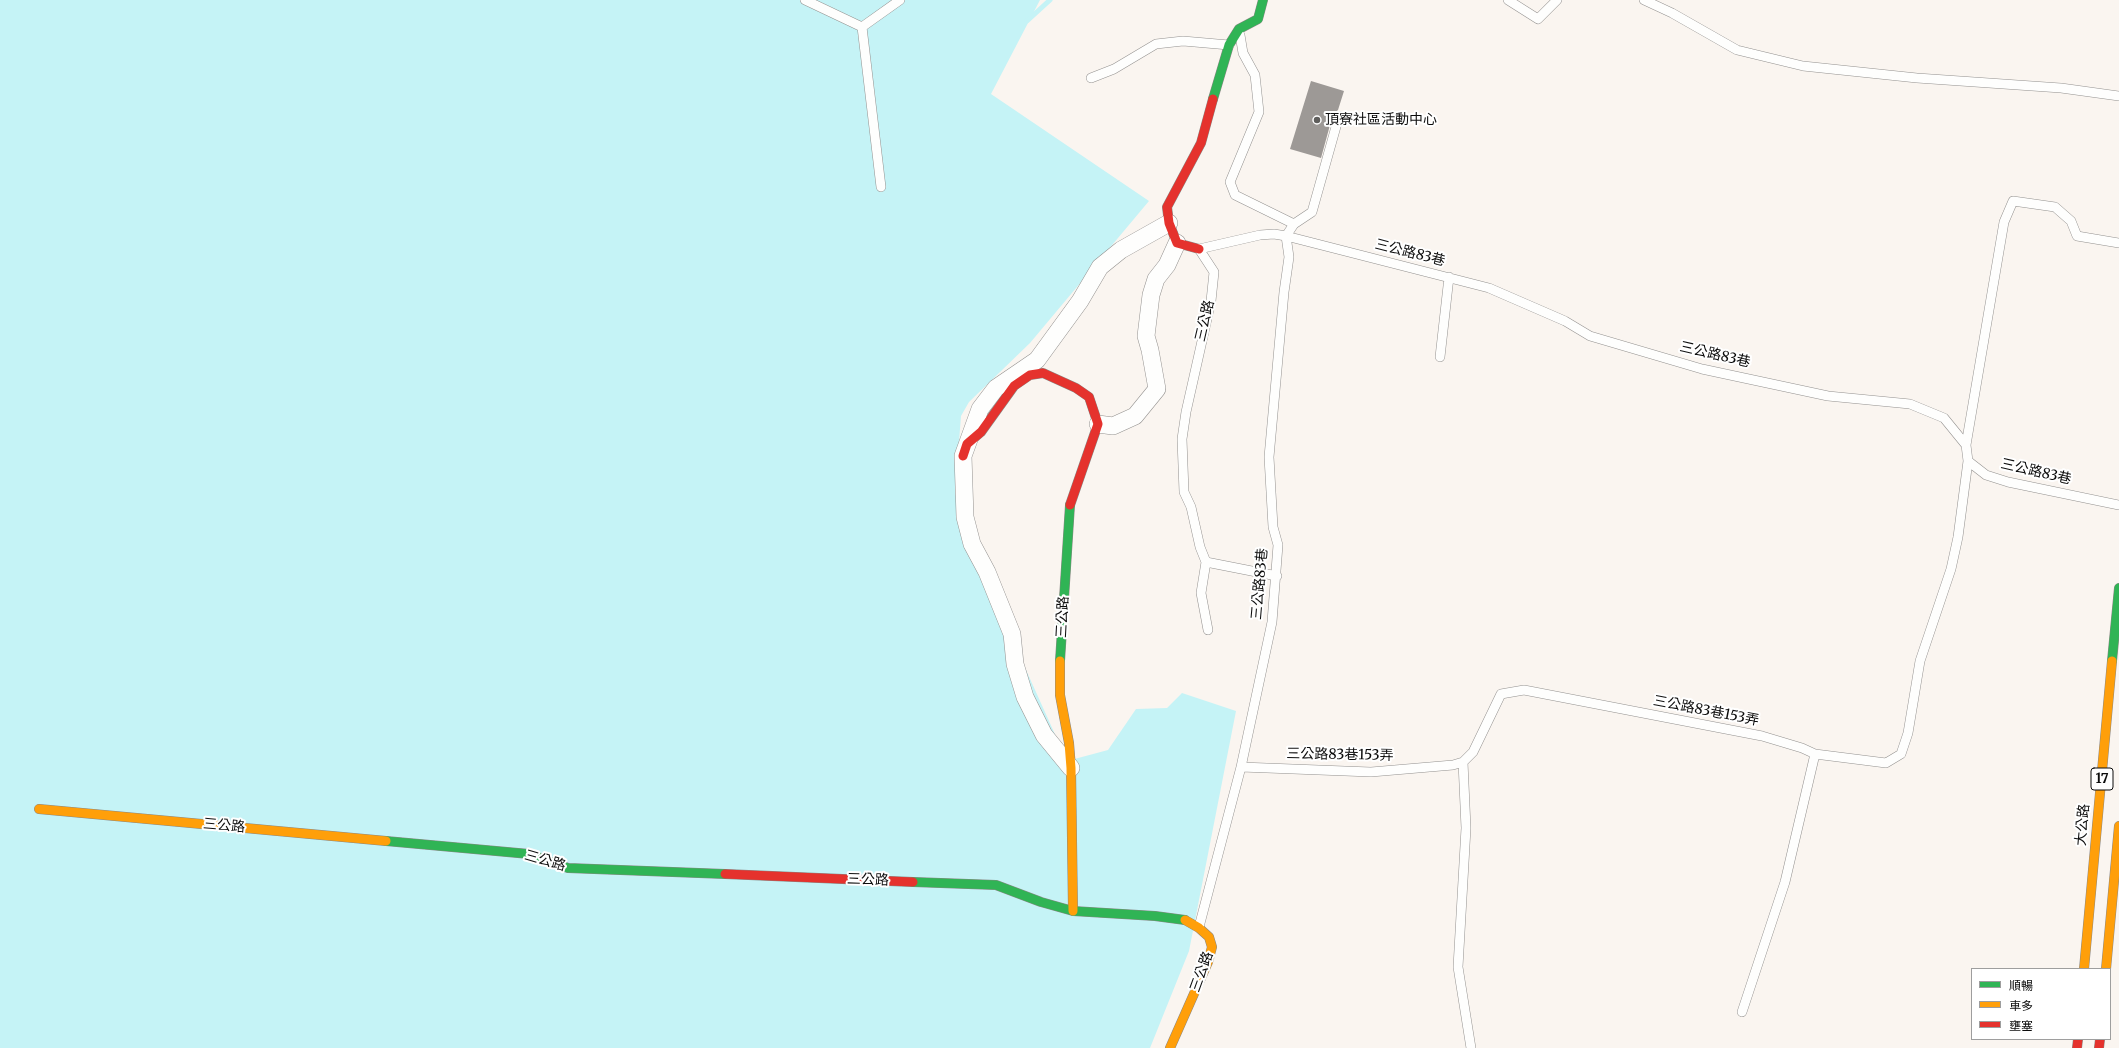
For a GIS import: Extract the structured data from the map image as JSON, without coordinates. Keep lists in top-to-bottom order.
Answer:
{
  "streets": {
    "street": ["三公路", "17", "大公路"],
    "lane": ["三公路83巷", "三公路83巷153弄"]
  },
  "crossings": [
    ["三公路83巷", "三公路"],
    ["三公路83巷", "三公路83巷153弄"]
  ],
  "places": ["頂寮社區活動中心"],
  "legend": ["順暢", "車多", "壅塞"]
}
